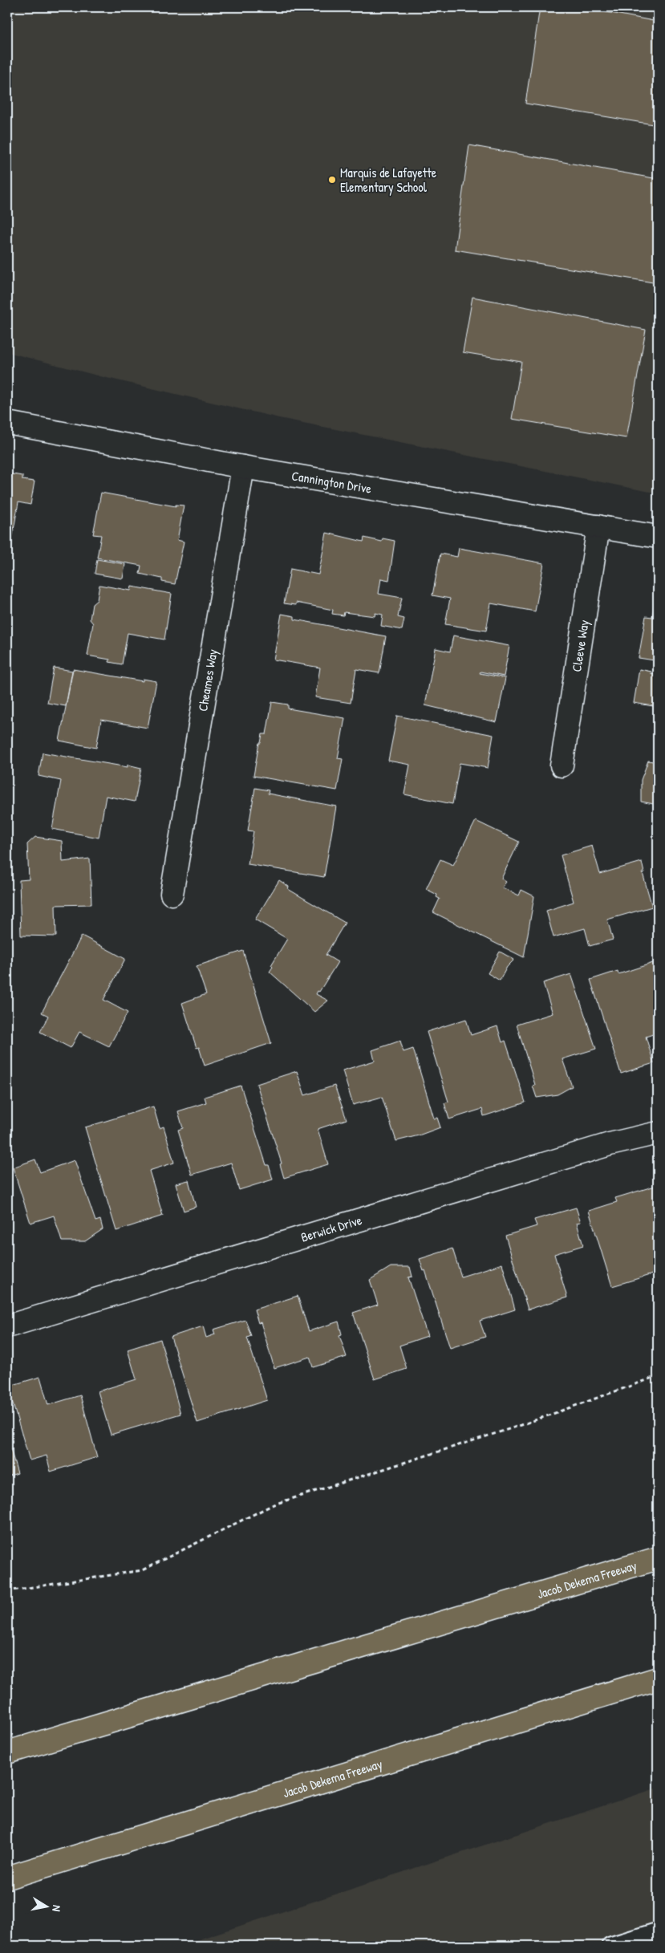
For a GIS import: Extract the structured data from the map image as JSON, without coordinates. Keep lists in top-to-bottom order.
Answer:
{
  "streets": {
    "highway": ["Jacob Dekema Freeway"],
    "street": [
      "Cannington Drive",
      "Cleeve Way",
      "Cheames Way",
      "Berwick Drive"
    ]
  },
  "crossings": [
    ["Cannington Drive", "Cleeve Way"],
    ["Cannington Drive", "Cheames Way"]
  ],
  "places": ["Marquis de Lafayette Elementary School"],
  "north": "right"
}
